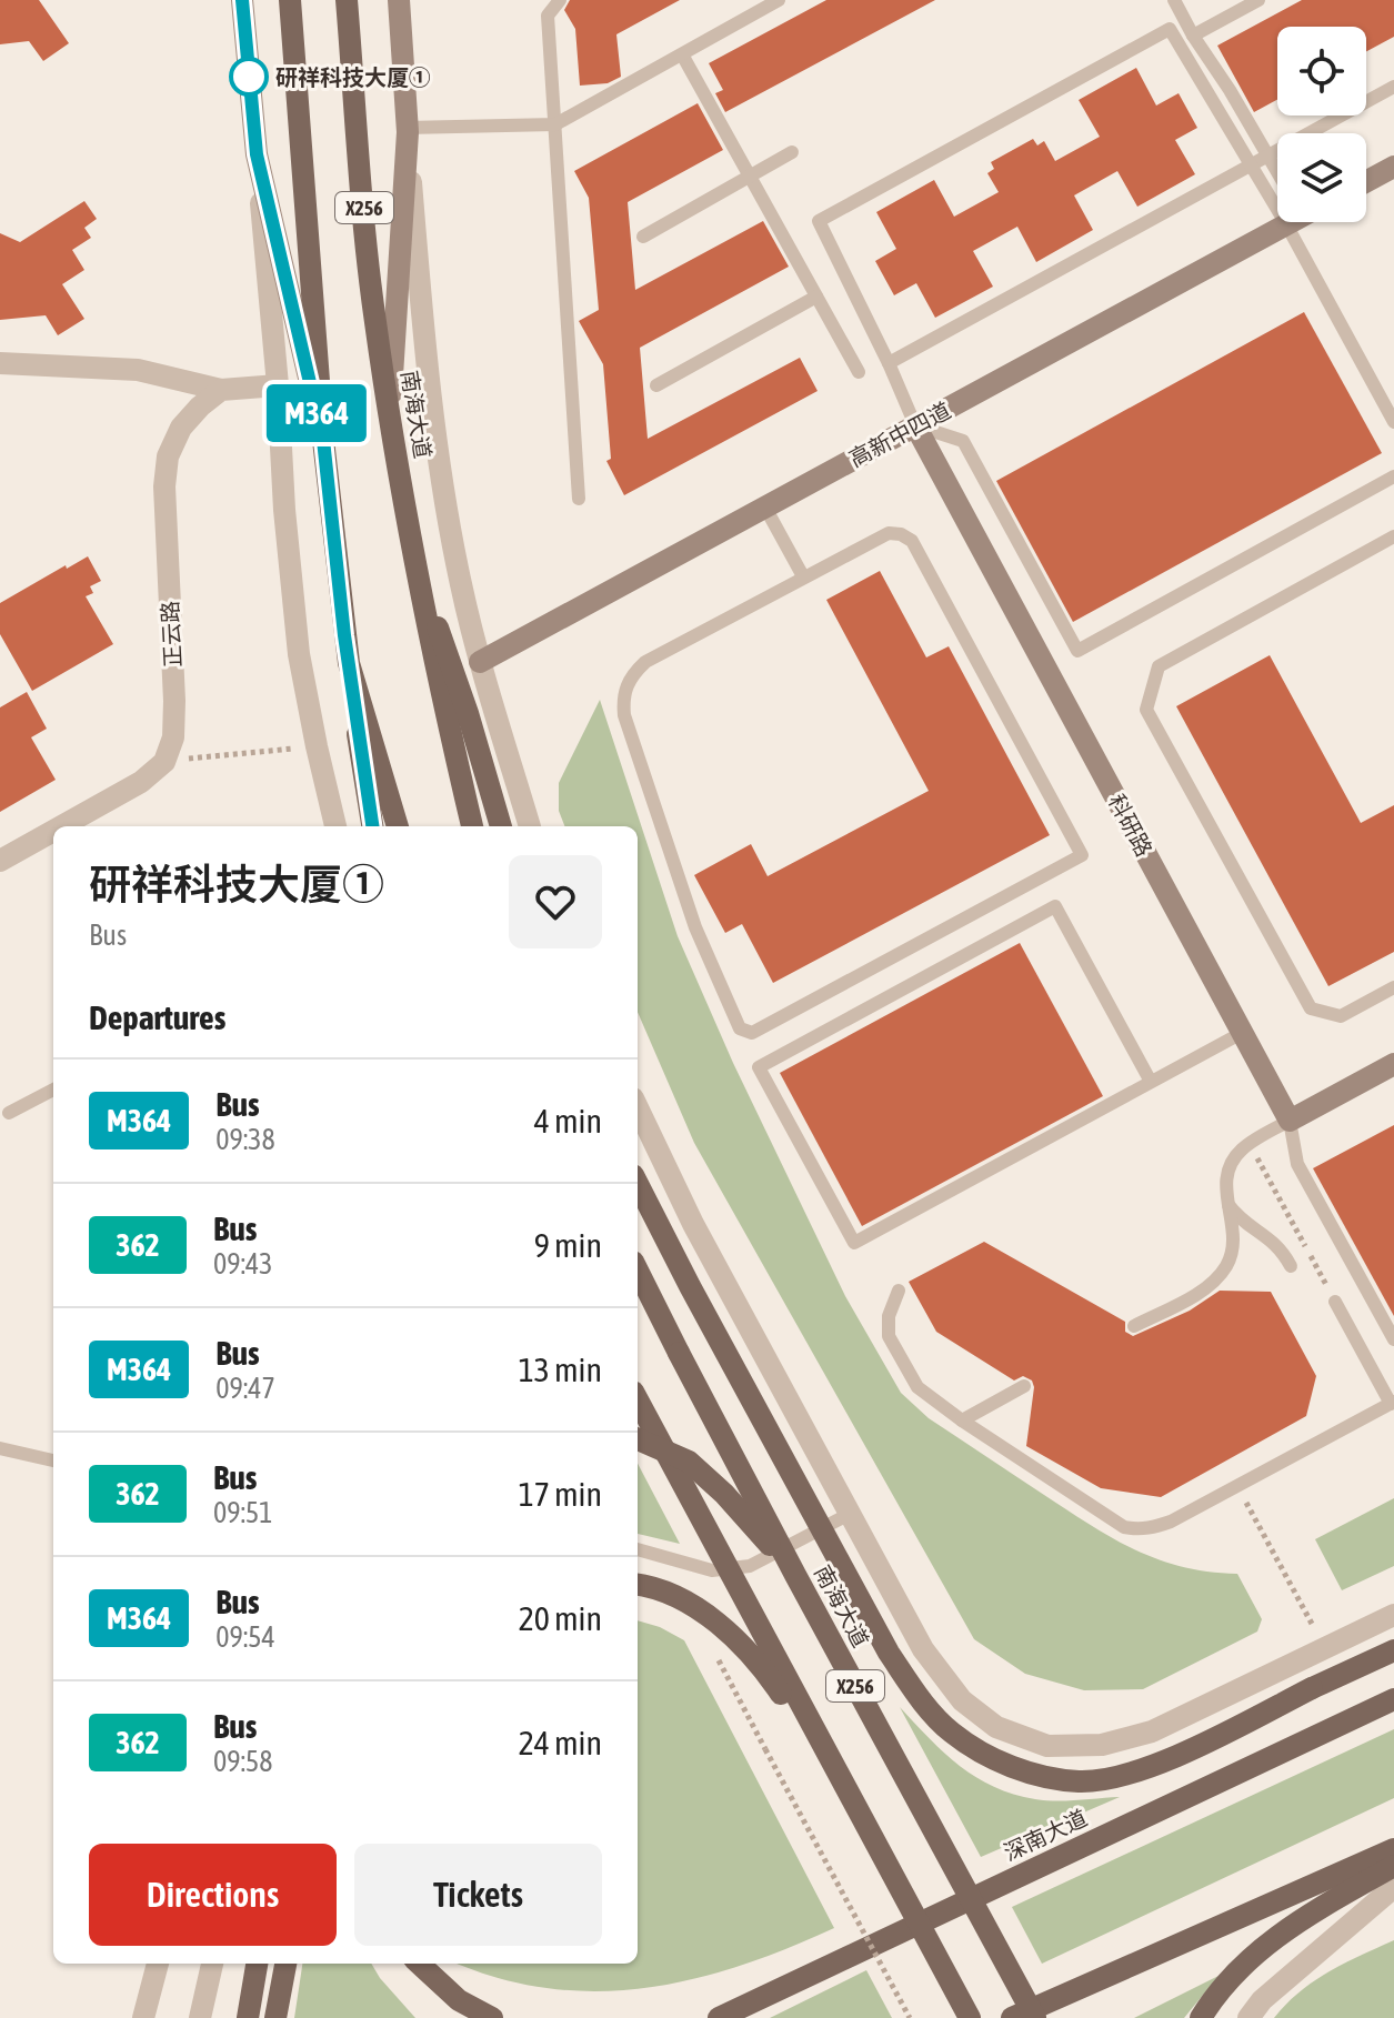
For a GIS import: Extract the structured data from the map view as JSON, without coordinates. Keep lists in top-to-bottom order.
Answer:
{
  "streets": {
    "main road": [
      "X256",
      "南海大道",
      "高新中四道",
      "科研路",
      "深南大道"
    ],
    "street": ["正云路"]
  },
  "crossings": [
    ["高新中四道", "科研路"]
  ],
  "places": ["研祥科技大厦①"],
  "lines": ["bus line M364"],
  "page": {
    "on_map": "M364",
    "heading": [
      ["研祥科技大厦①", "Bus"],
      "Departures"
    ],
    "list": [
      {
        "mark": "M364",
        "name": "Bus",
        "note": "09:38",
        "value": "4 min"
      },
      {
        "mark": "362",
        "name": "Bus",
        "note": "09:43",
        "value": "9 min"
      },
      {
        "mark": "M364",
        "name": "Bus",
        "note": "09:47",
        "value": "13 min"
      },
      {
        "mark": "362",
        "name": "Bus",
        "note": "09:51",
        "value": "17 min"
      },
      {
        "mark": "M364",
        "name": "Bus",
        "note": "09:54",
        "value": "20 min"
      },
      {
        "mark": "362",
        "name": "Bus",
        "note": "09:58",
        "value": "24 min"
      }
    ],
    "buttons": ["Directions", "Tickets"]
  }
}
